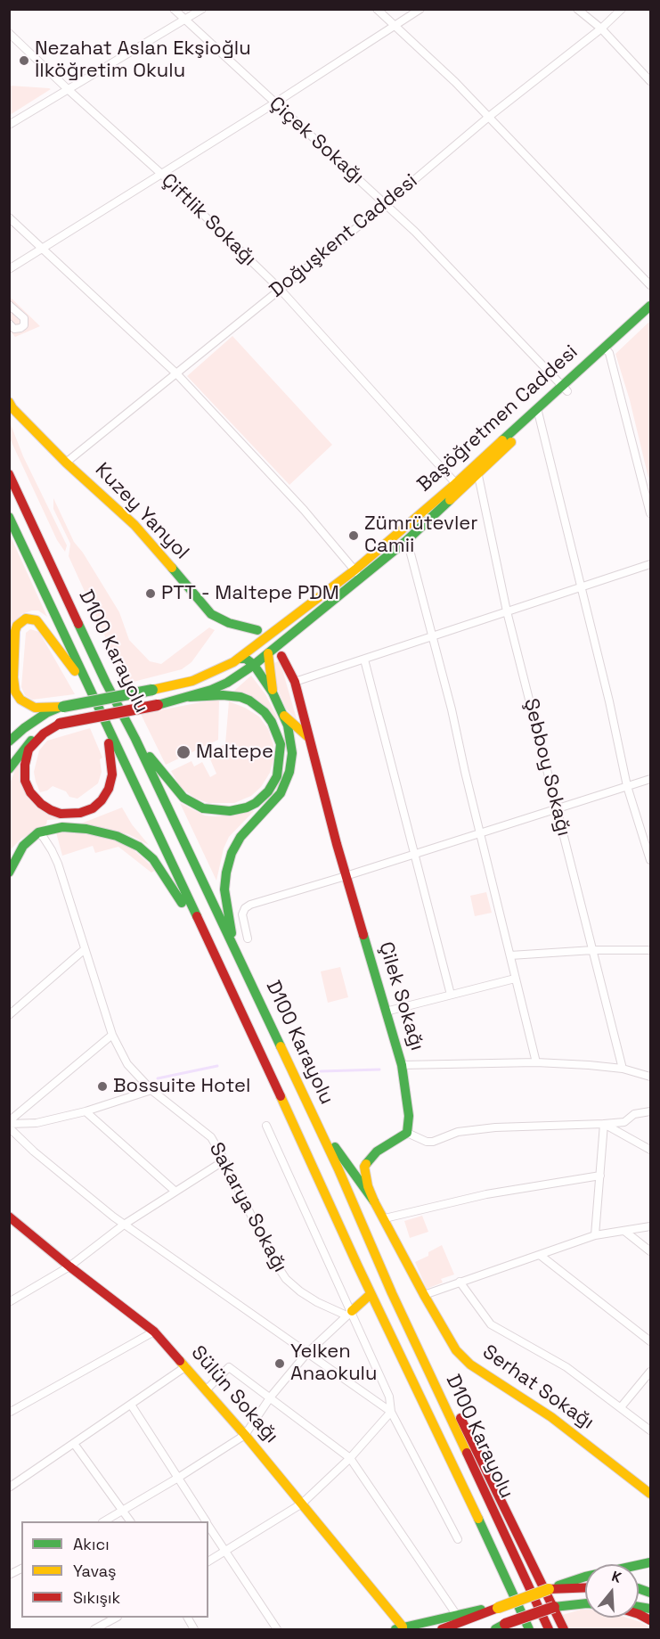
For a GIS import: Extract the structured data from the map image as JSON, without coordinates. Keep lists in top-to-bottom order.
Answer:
{
  "streets": {
    "main road": [
      "Başöğretmen Caddesi",
      "Kuzey Yanyol",
      "D100 Karayolu",
      "Çilek Sokağı",
      "Serhat Sokağı",
      "Sülün Sokağı"
    ],
    "street": [
      "Çiçek Sokağı",
      "Çiftlik Sokağı",
      "Doğuşkent Caddesi",
      "Şebboy Sokağı",
      "Sakarya Sokağı"
    ]
  },
  "crossings": [
    ["Çiçek Sokağı", "Doğuşkent Caddesi"],
    ["Çiçek Sokağı", "Başöğretmen Caddesi"],
    ["Çiftlik Sokağı", "Doğuşkent Caddesi"],
    ["Çiftlik Sokağı", "Başöğretmen Caddesi"],
    ["Doğuşkent Caddesi", "Kuzey Yanyol"],
    ["Başöğretmen Caddesi", "Şebboy Sokağı"]
  ],
  "places": [
    "Nezahat Aslan Ekşioğlu İlköğretim Okulu",
    "Zümrütevler Camii",
    "PTT - Maltepe PDM",
    "Maltepe",
    "Bossuite Hotel",
    "Yelken Anaokulu"
  ],
  "legend": ["Akıcı", "Yavaş", "Sıkışık"],
  "north": "top"
}
